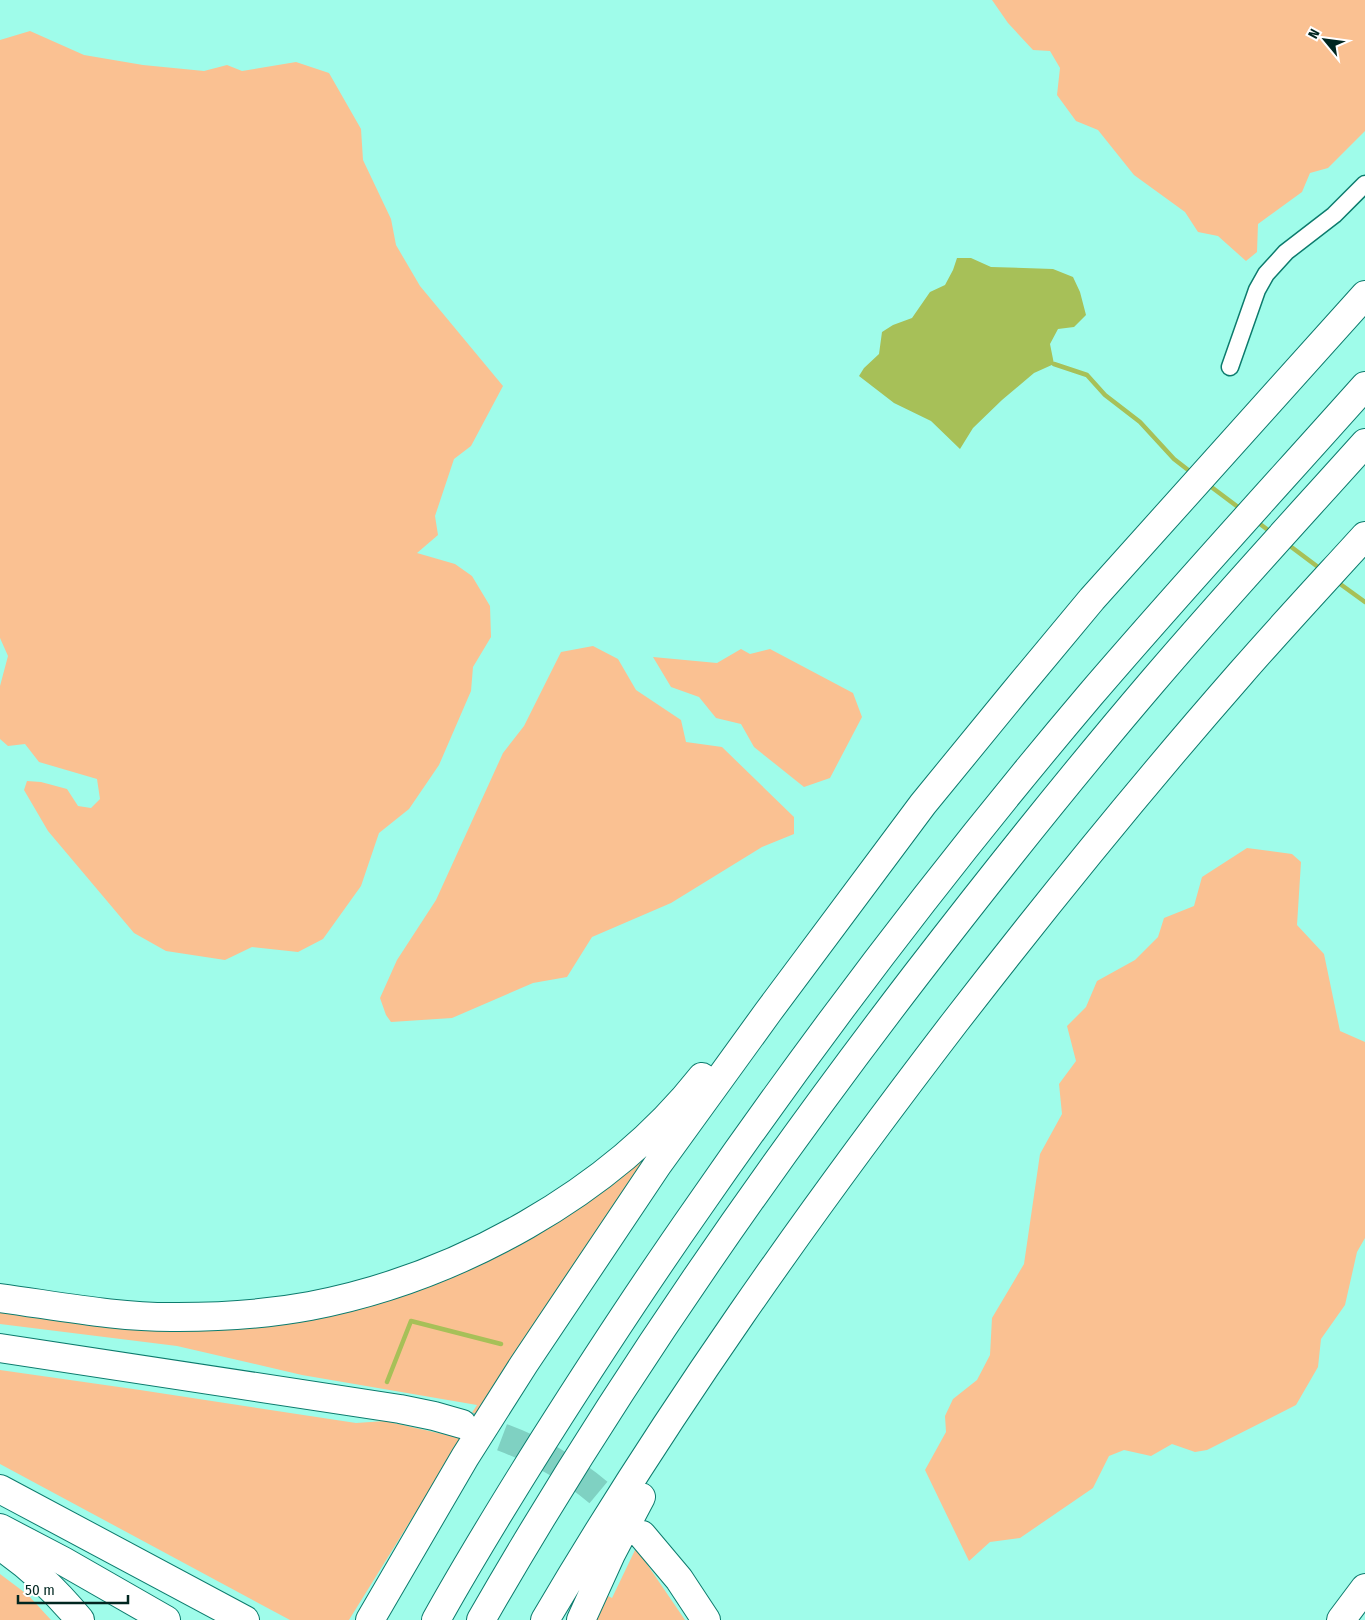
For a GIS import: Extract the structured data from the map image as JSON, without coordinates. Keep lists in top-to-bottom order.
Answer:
{
  "scale_bar": "50 m",
  "north": "top left"
}
